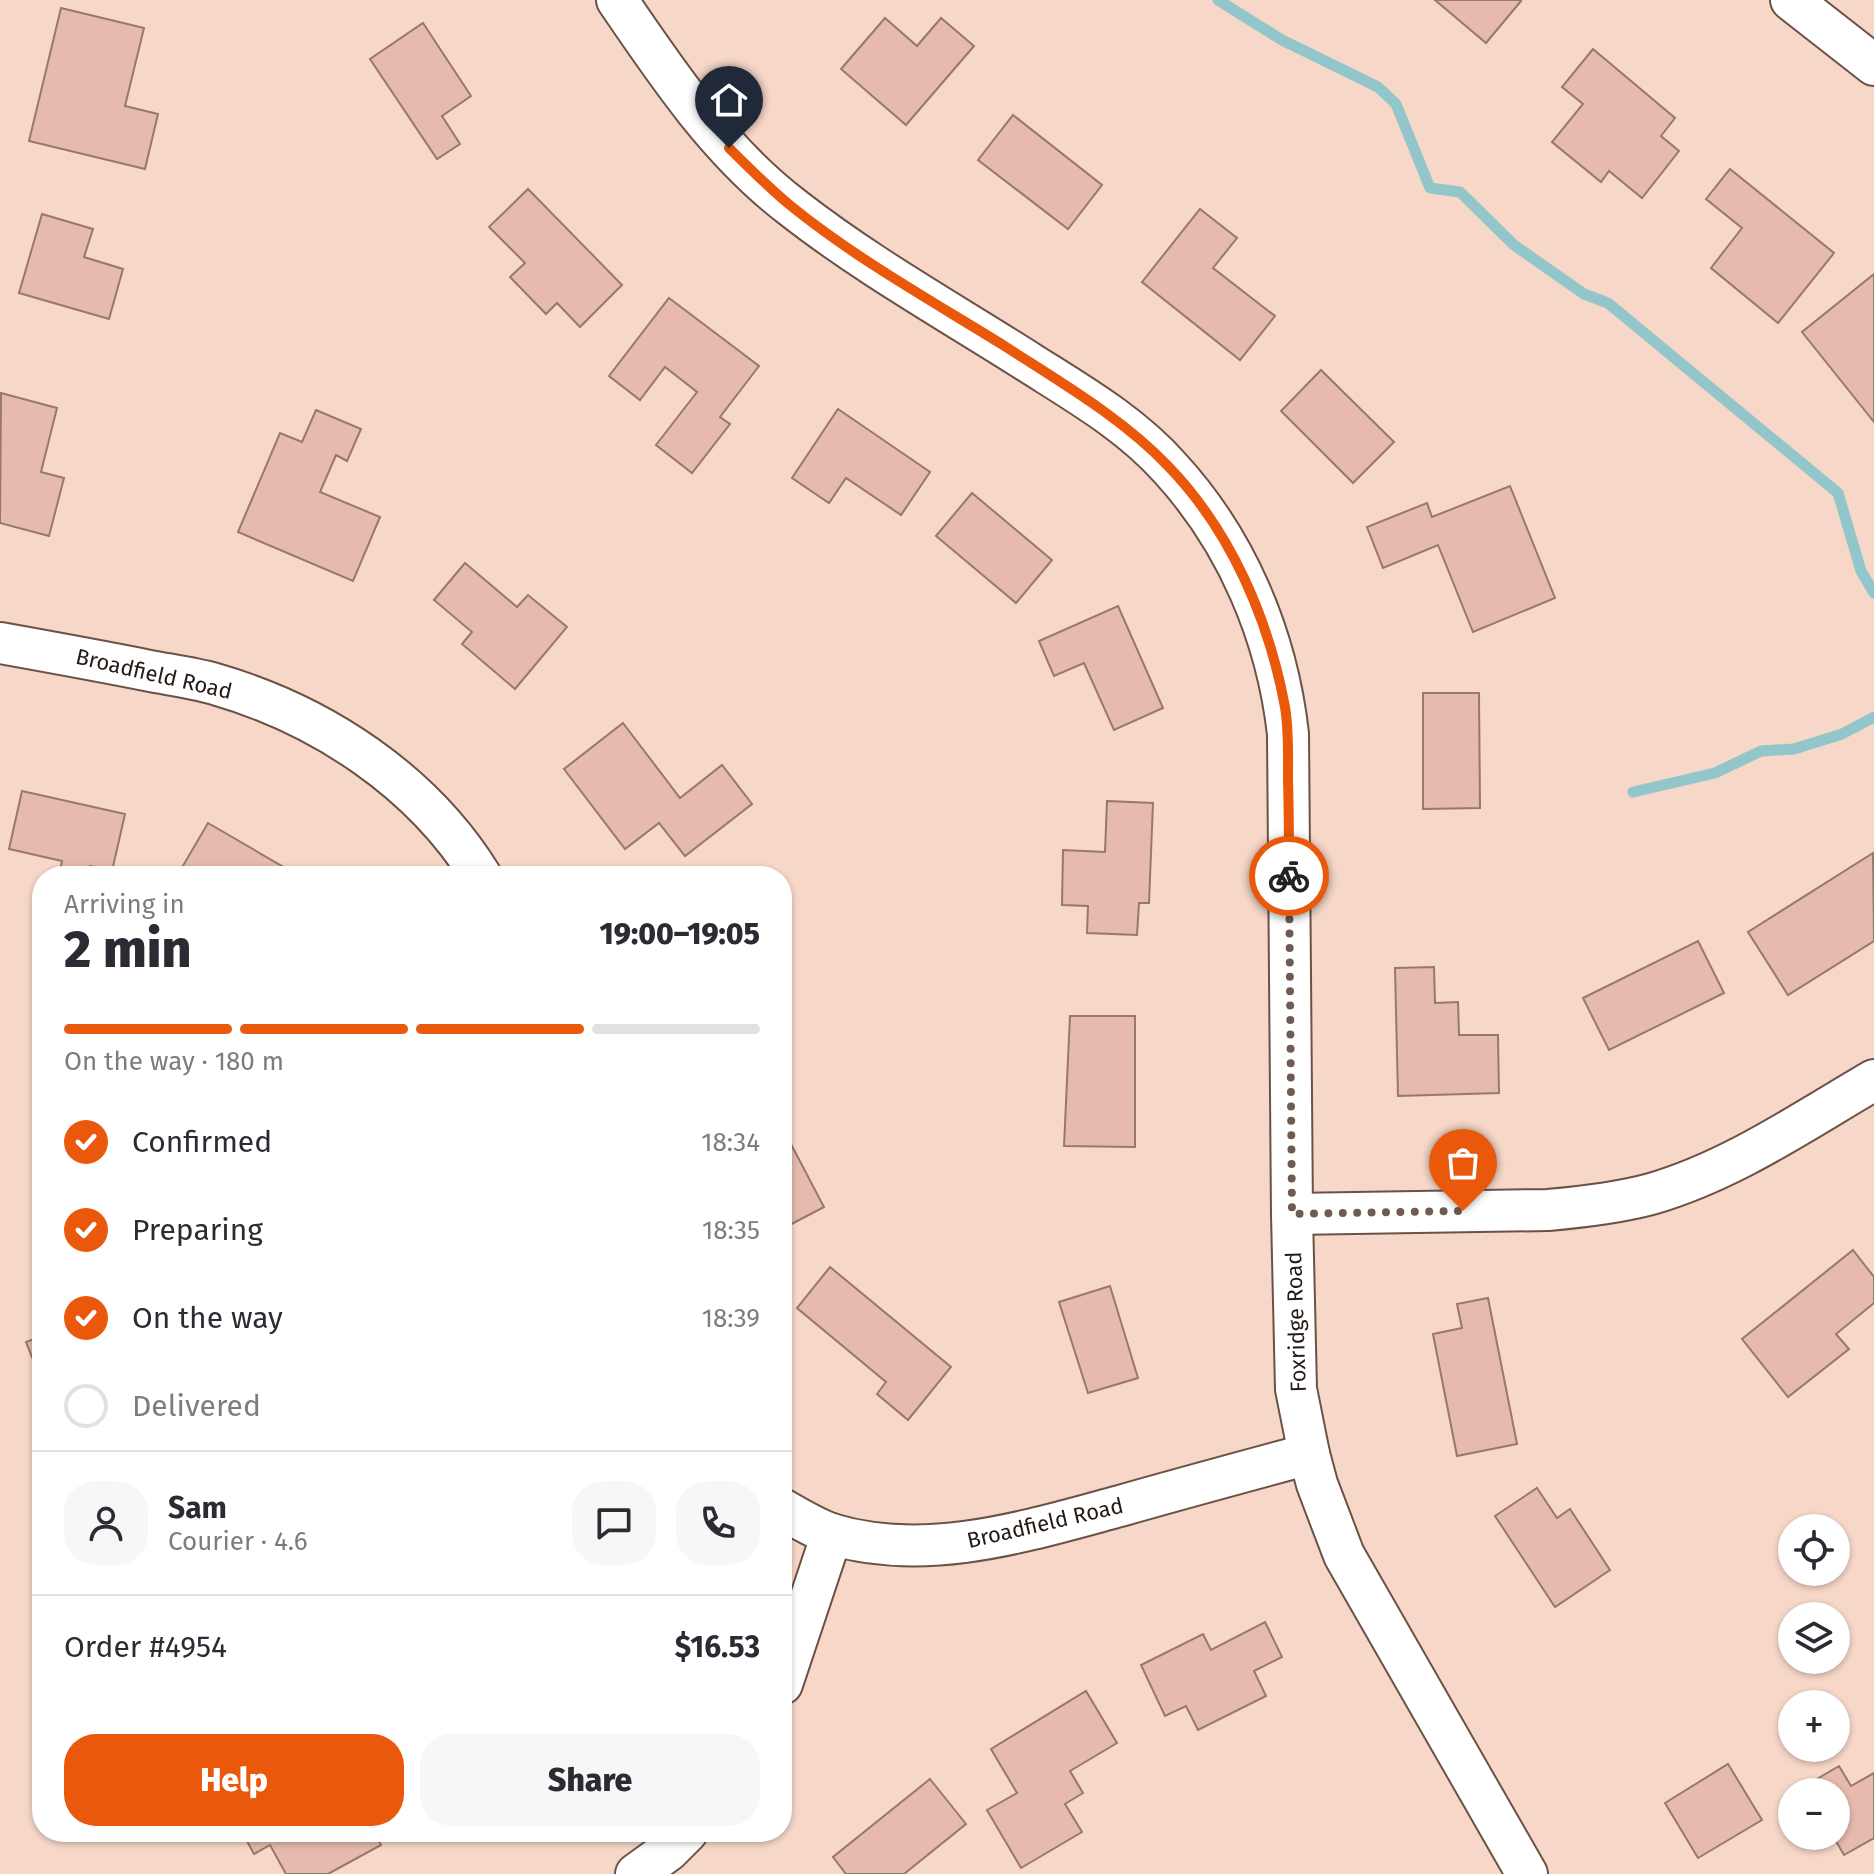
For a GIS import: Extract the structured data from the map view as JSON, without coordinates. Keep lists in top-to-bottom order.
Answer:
{
  "streets": {
    "street": ["Broadfield Road", "Foxridge Road"]
  },
  "crossings": [
    ["Broadfield Road", "Foxridge Road"]
  ],
  "page": {
    "heading": ["2 min", "Arriving in", "19:00–19:05"],
    "panel": [
      "Sam",
      "Courier · 4.6",
      "Order #4954",
      "$16.53"
    ],
    "bar": "On the way · 180 m",
    "list": [
      ["Confirmed", "18:34"],
      ["Preparing", "18:35"],
      ["On the way", "18:39"],
      "Delivered"
    ],
    "map_buttons": ["+", "−"],
    "buttons": ["Help", "Share"]
  }
}
